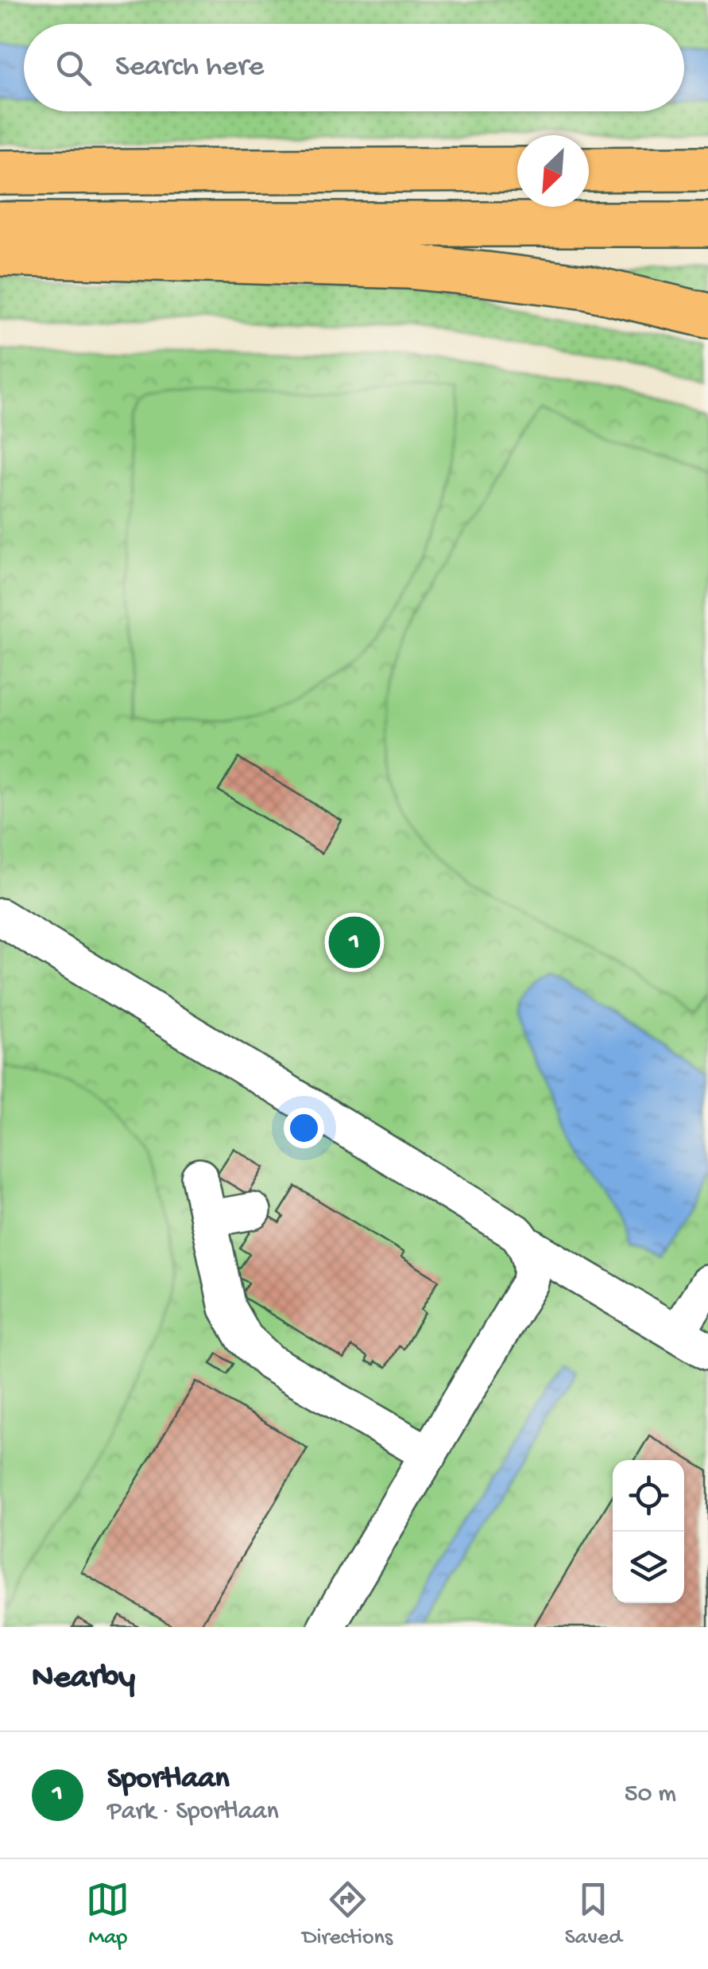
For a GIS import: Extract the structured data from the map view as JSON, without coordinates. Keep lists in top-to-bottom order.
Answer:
{
  "north": "bottom left",
  "page": {
    "search": "Search here",
    "pins": "1",
    "heading": "Nearby",
    "list": [
      {
        "mark": "1",
        "name": "Sportlaan",
        "note": "Park · Sportlaan",
        "value": "50 m"
      }
    ],
    "nav": ["Map", "Directions", "Saved"]
  }
}
